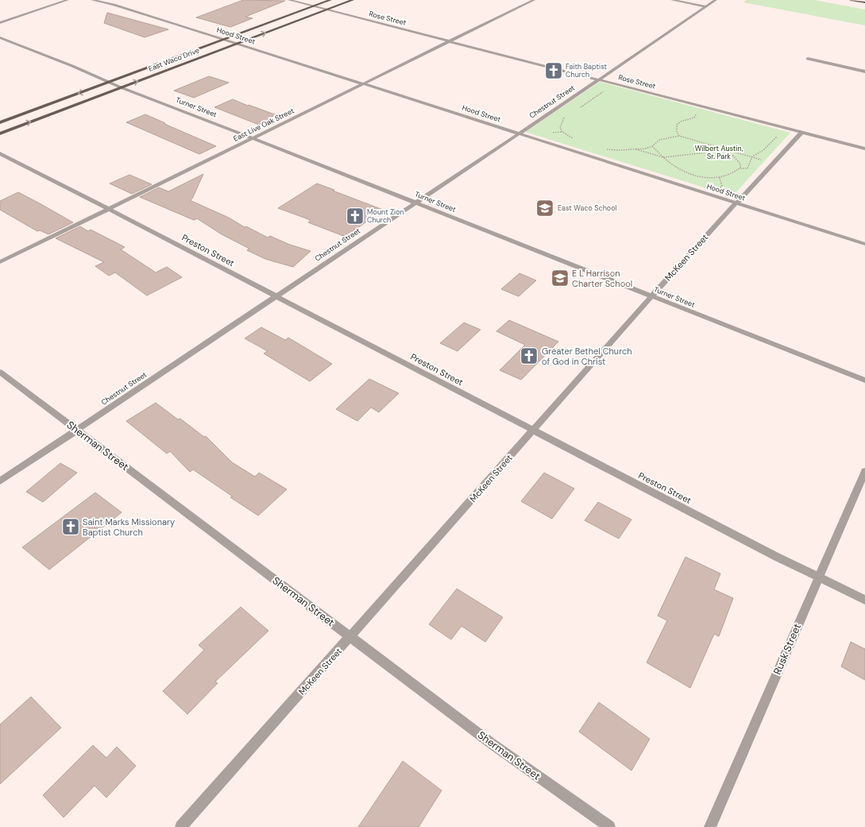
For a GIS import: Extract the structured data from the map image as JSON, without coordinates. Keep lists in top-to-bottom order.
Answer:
{
  "streets": {
    "main road": ["East Waco Drive"],
    "street": [
      "Rose Street",
      "Hood Street",
      "Chestnut Street",
      "Turner Street",
      "East Live Oak Street",
      "Preston Street",
      "McKeen Street",
      "Sherman Street",
      "Rusk Street"
    ]
  },
  "crossings": [
    ["Rose Street", "East Waco Drive"],
    ["Rose Street", "Chestnut Street"],
    ["Rose Street", "East Live Oak Street"],
    ["Rose Street", "McKeen Street"],
    ["Hood Street", "East Waco Drive"],
    ["Hood Street", "Chestnut Street"],
    ["Hood Street", "East Live Oak Street"],
    ["Hood Street", "McKeen Street"],
    ["East Waco Drive", "Turner Street"],
    ["Chestnut Street", "Turner Street"],
    ["Chestnut Street", "Preston Street"],
    ["Chestnut Street", "Sherman Street"],
    ["Turner Street", "East Live Oak Street"],
    ["Turner Street", "McKeen Street"],
    ["East Live Oak Street", "Preston Street"],
    ["Preston Street", "McKeen Street"],
    ["Preston Street", "Rusk Street"],
    ["McKeen Street", "Sherman Street"]
  ],
  "parks": ["Wilbert Austin, Sr. Park"],
  "places": {
    "church": [
      "Faith Baptist Church",
      "Mount Zion Church",
      "Greater Bethel Church of God in Christ",
      "Saint Marks Missionary Baptist Church"
    ],
    "school or university": ["East Waco School", "E L Harrison Charter School"]
  }
}
